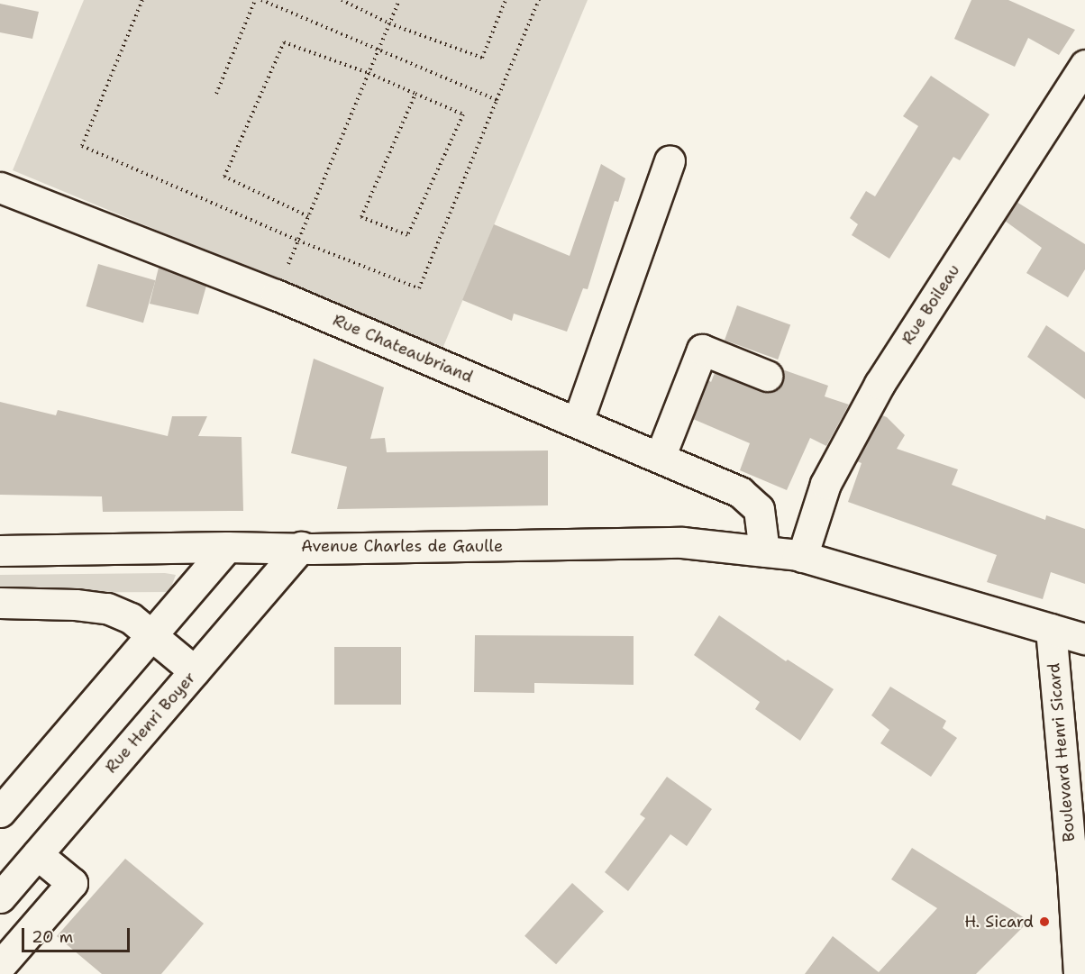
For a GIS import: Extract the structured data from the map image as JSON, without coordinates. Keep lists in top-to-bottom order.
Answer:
{
  "streets": {
    "street": [
      "Rue Boileau",
      "Rue Chateaubriand",
      "Avenue Charles de Gaulle",
      "Rue Henri Boyer",
      "Boulevard Henri Sicard"
    ]
  },
  "crossings": [
    ["Rue Boileau", "Avenue Charles de Gaulle"],
    ["Rue Chateaubriand", "Avenue Charles de Gaulle"],
    ["Avenue Charles de Gaulle", "Rue Henri Boyer"],
    ["Avenue Charles de Gaulle", "Boulevard Henri Sicard"]
  ],
  "places": ["H. Sicard"],
  "scale_bar": "20 m"
}
